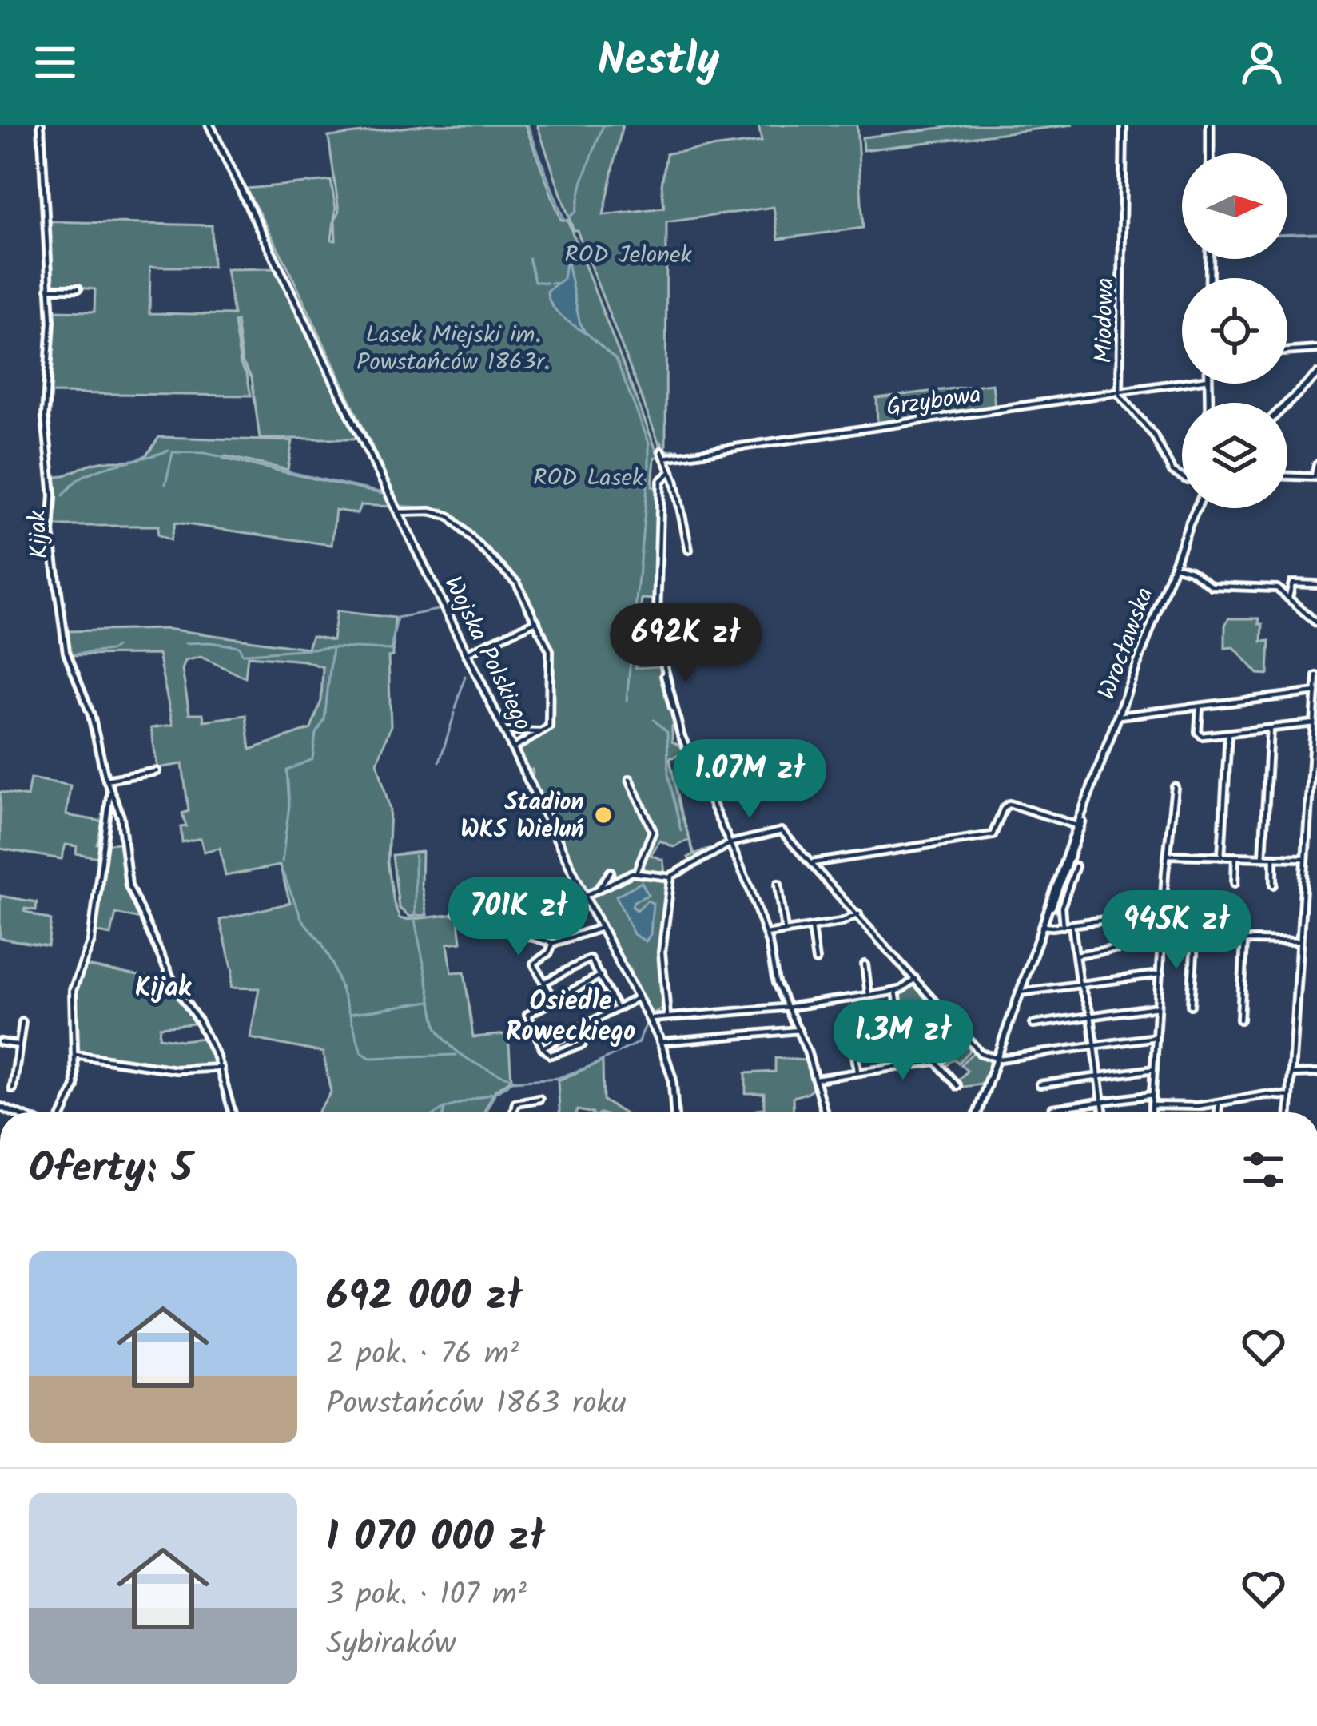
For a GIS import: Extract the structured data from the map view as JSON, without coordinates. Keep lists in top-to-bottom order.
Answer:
{
  "streets": {
    "street": [
      "Miodowa",
      "Grzybowa",
      "Kijak",
      "Wrocławska",
      "Wojska Polskiego"
    ]
  },
  "crossings": [
    ["Miodowa", "Grzybowa"]
  ],
  "districts": ["Kijak", "Osiedle Roweckiego"],
  "parks": ["ROD Jelonek", "Lasek Miejski im. Powstańców 1863r.", "ROD Lasek"],
  "places": ["Stadion WKS Wieluń"],
  "north": "right",
  "page": {
    "header": "Nestly",
    "price": [
      "692K zł",
      "1.07M zł",
      "701K zł",
      "945K zł",
      "1.3M zł"
    ],
    "heading": "Oferty: 5",
    "list": [
      {
        "name": "692 000 zł",
        "note": "2 pok. · 76 m² · Powstańców 1863 roku"
      },
      {
        "name": "1 070 000 zł",
        "note": "3 pok. · 107 m² · Sybiraków"
      }
    ]
  }
}
